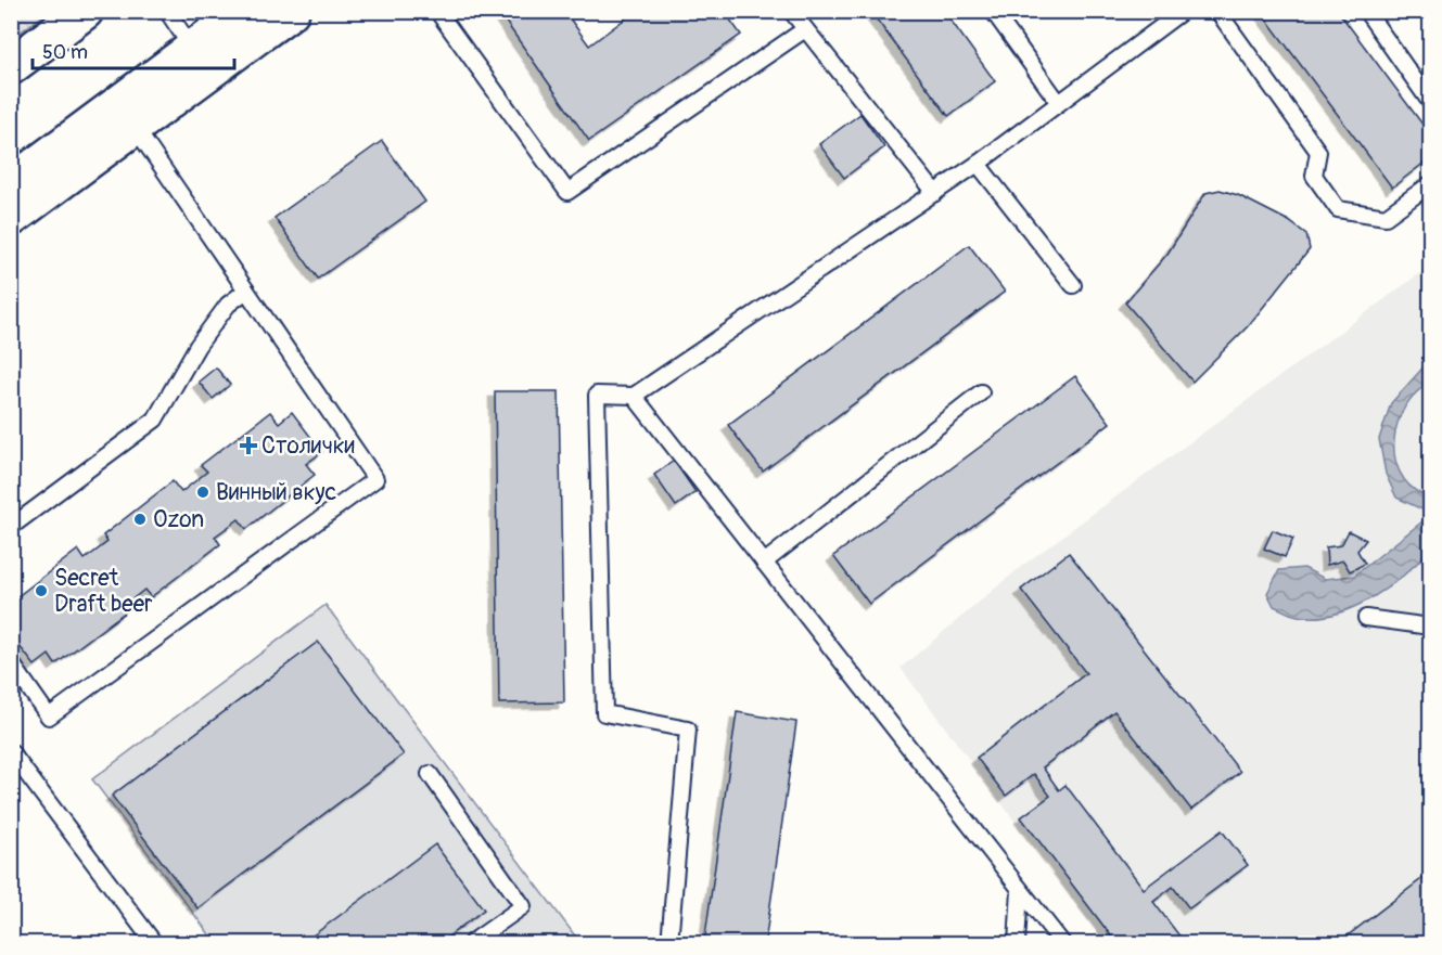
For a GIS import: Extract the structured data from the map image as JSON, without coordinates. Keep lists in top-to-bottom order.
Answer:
{
  "places": {
    "health": ["Столички"],
    "other": ["Винный вкус", "Ozon", "Secret Draft beer"]
  },
  "scale_bar": "50 m"
}
